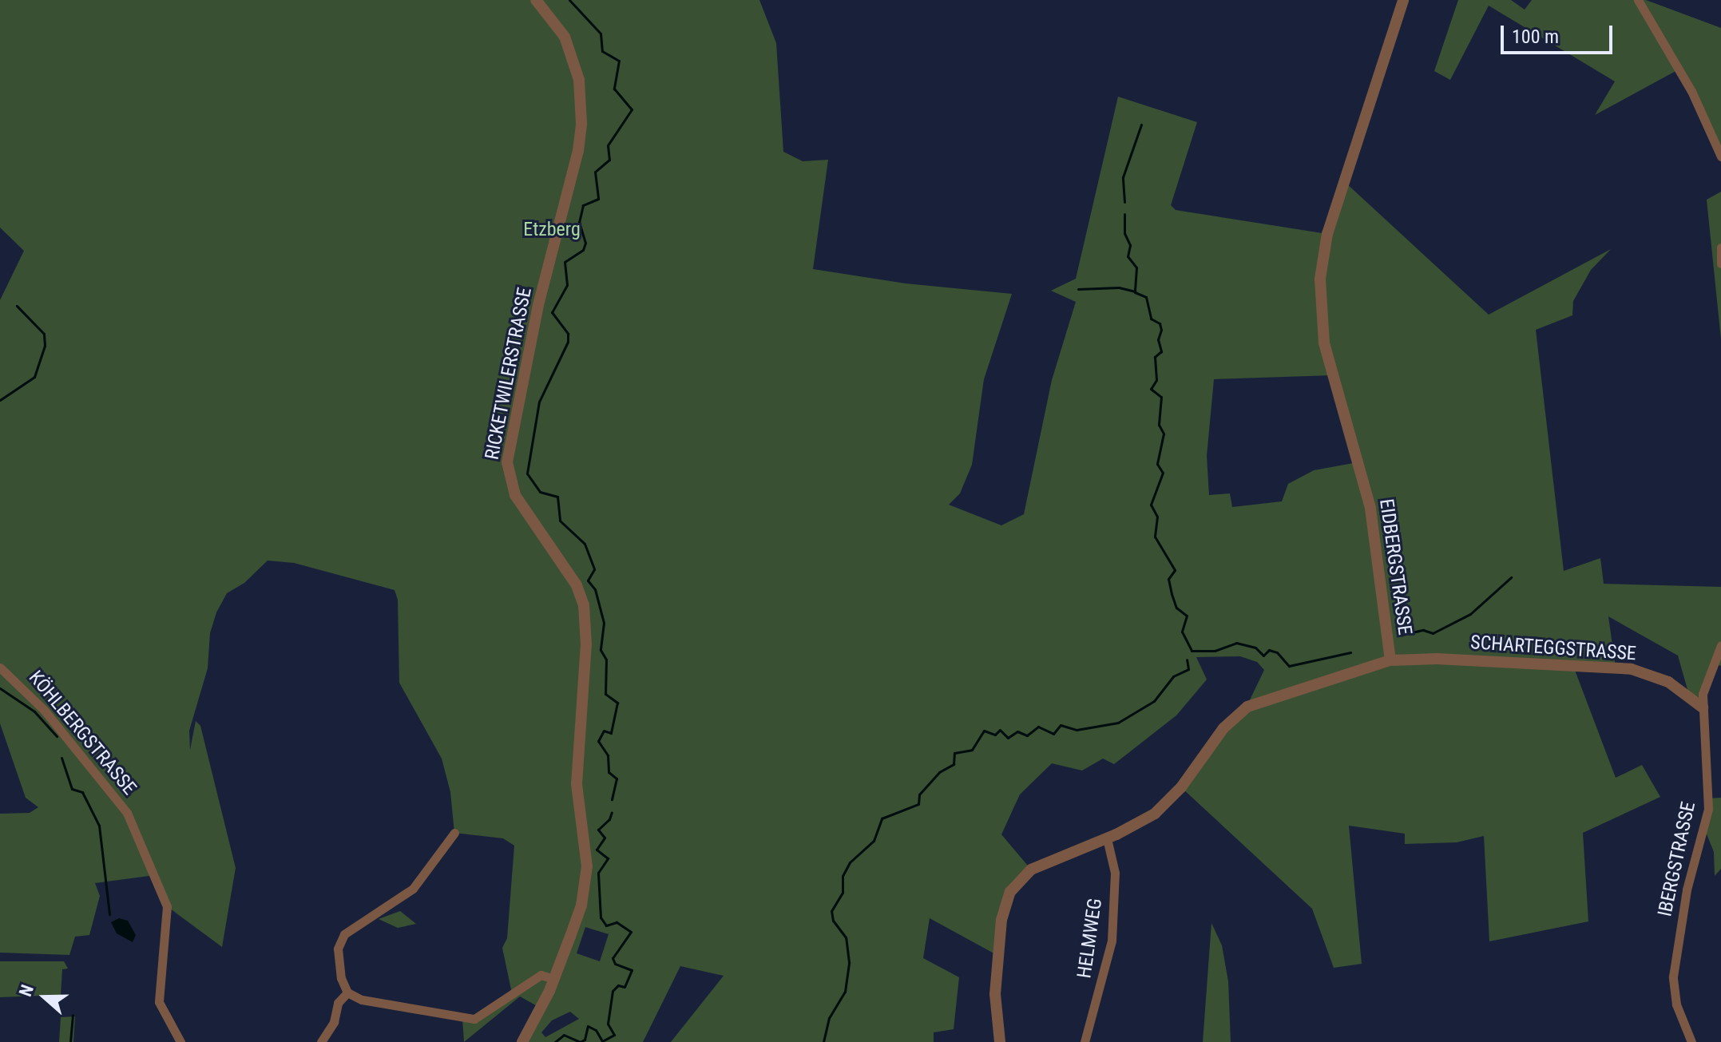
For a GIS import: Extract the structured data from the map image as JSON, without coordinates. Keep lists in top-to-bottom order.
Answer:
{
  "streets": {
    "street": [
      "RICKETWILERSTRASSE",
      "EIDBERGSTRASSE",
      "SCHARTEGGSTRASSE",
      "KÖHLBERGSTRASSE",
      "IBERGSTRASSE",
      "HELMWEG"
    ]
  },
  "crossings": [
    ["EIDBERGSTRASSE", "SCHARTEGGSTRASSE"],
    ["EIDBERGSTRASSE", "HELMWEG"],
    ["SCHARTEGGSTRASSE", "IBERGSTRASSE"]
  ],
  "parks": ["Etzberg"],
  "scale_bar": "100 m",
  "north": "left"
}
